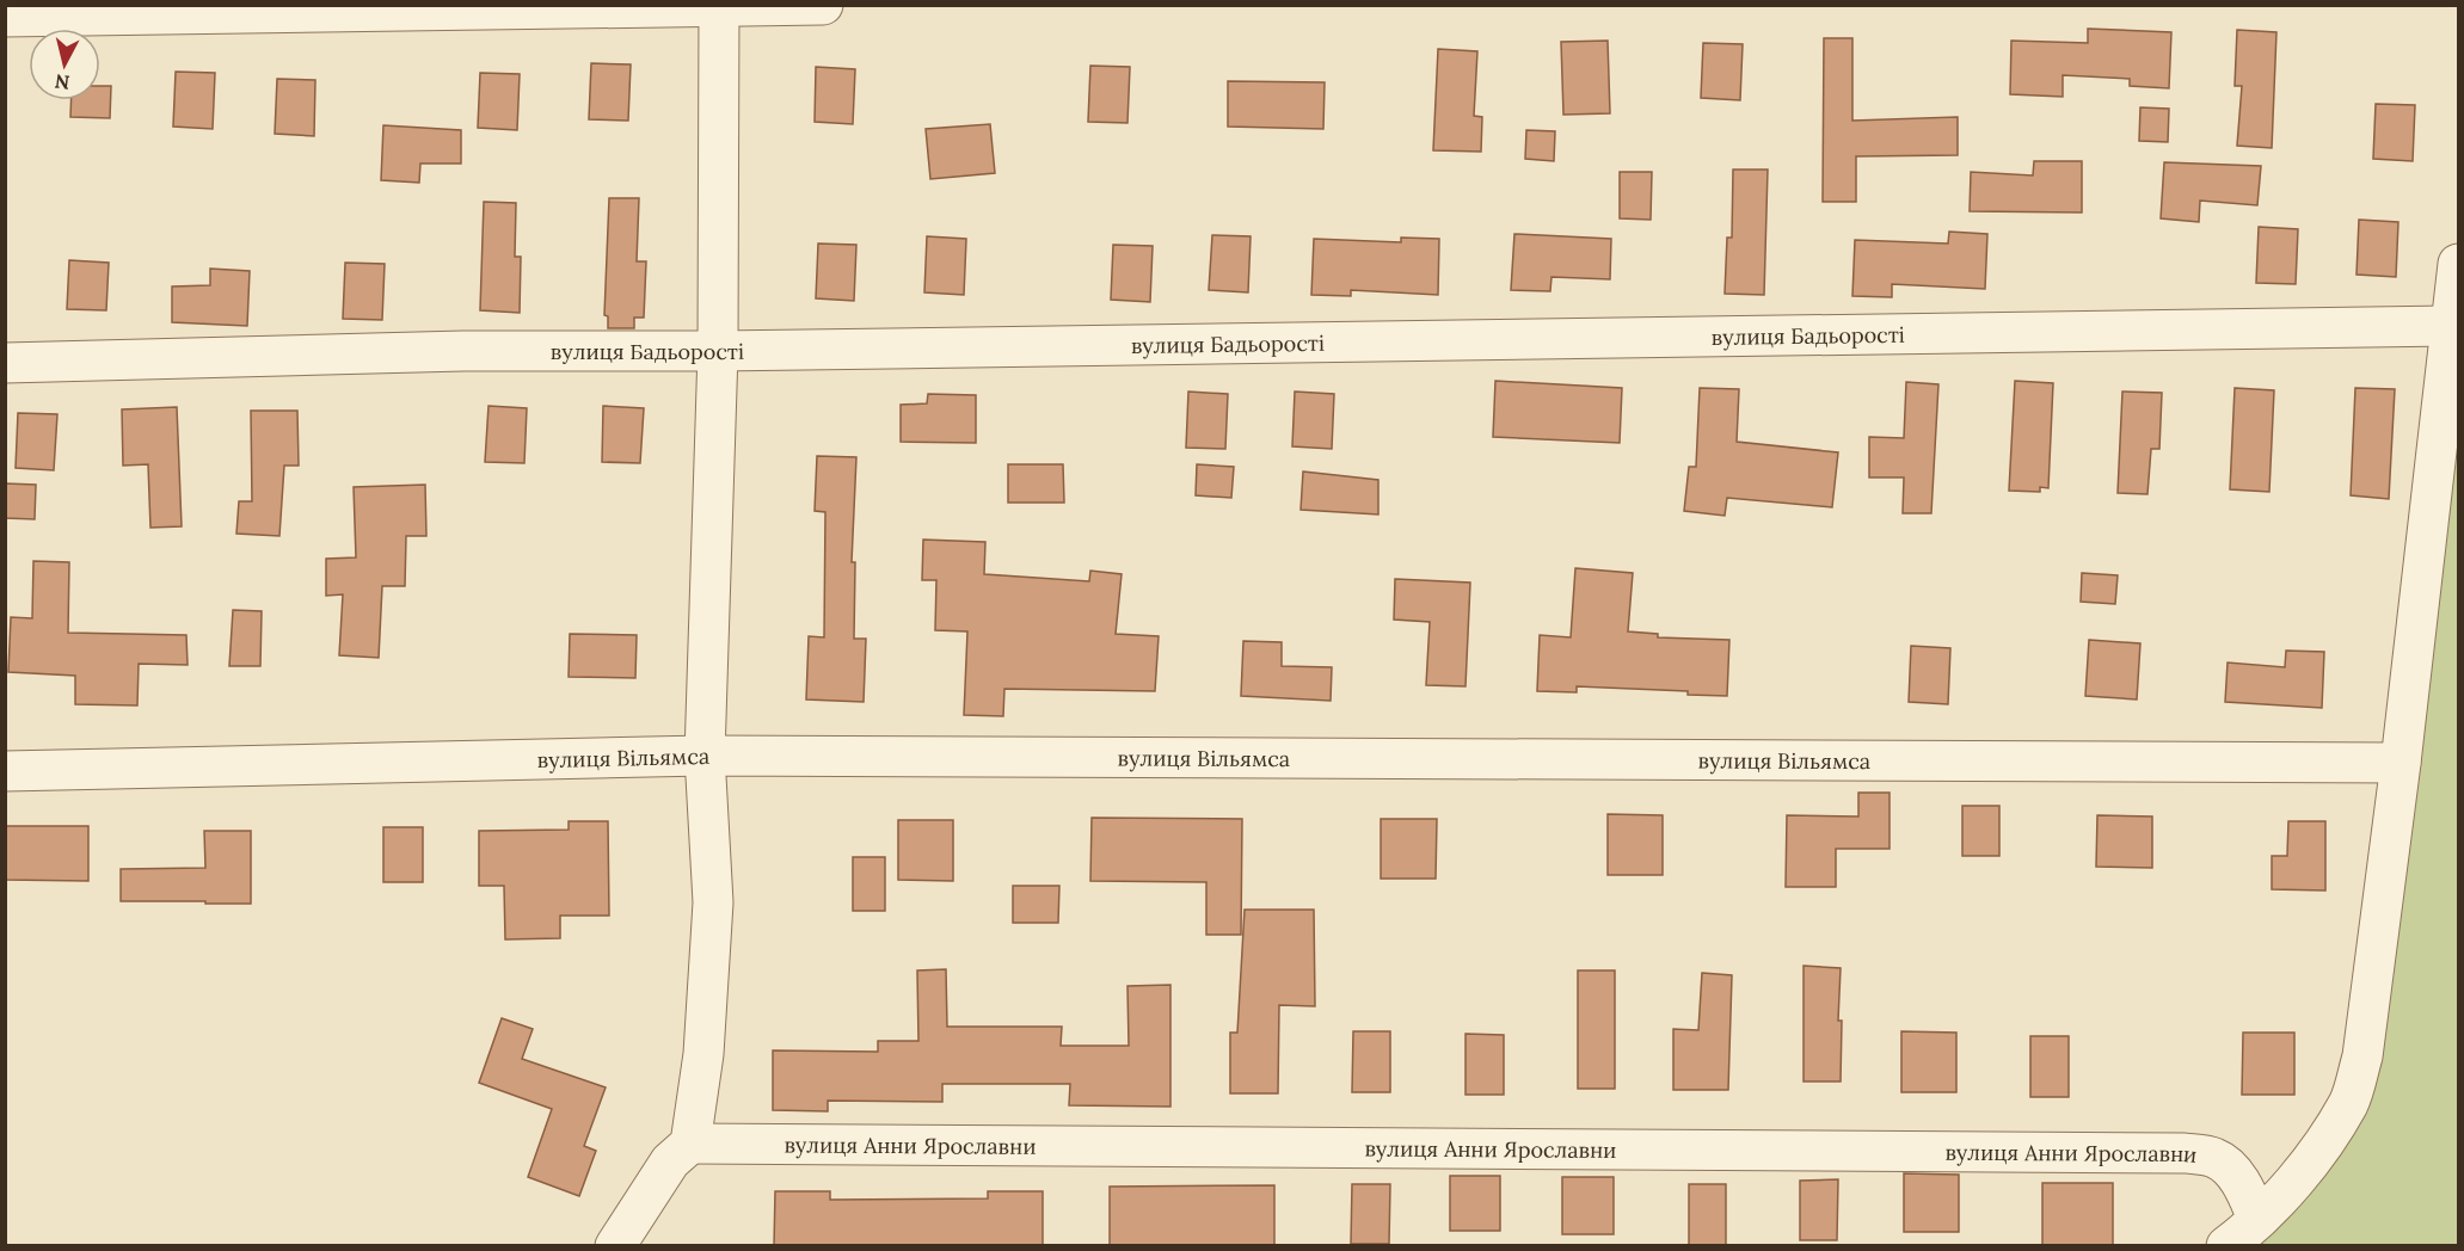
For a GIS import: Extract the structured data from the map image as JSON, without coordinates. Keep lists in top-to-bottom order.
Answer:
{
  "streets": {
    "street": ["вулиця Бадьорості", "вулиця Вільямса", "вулиця Анни Ярославни"]
  },
  "north": "bottom"
}
